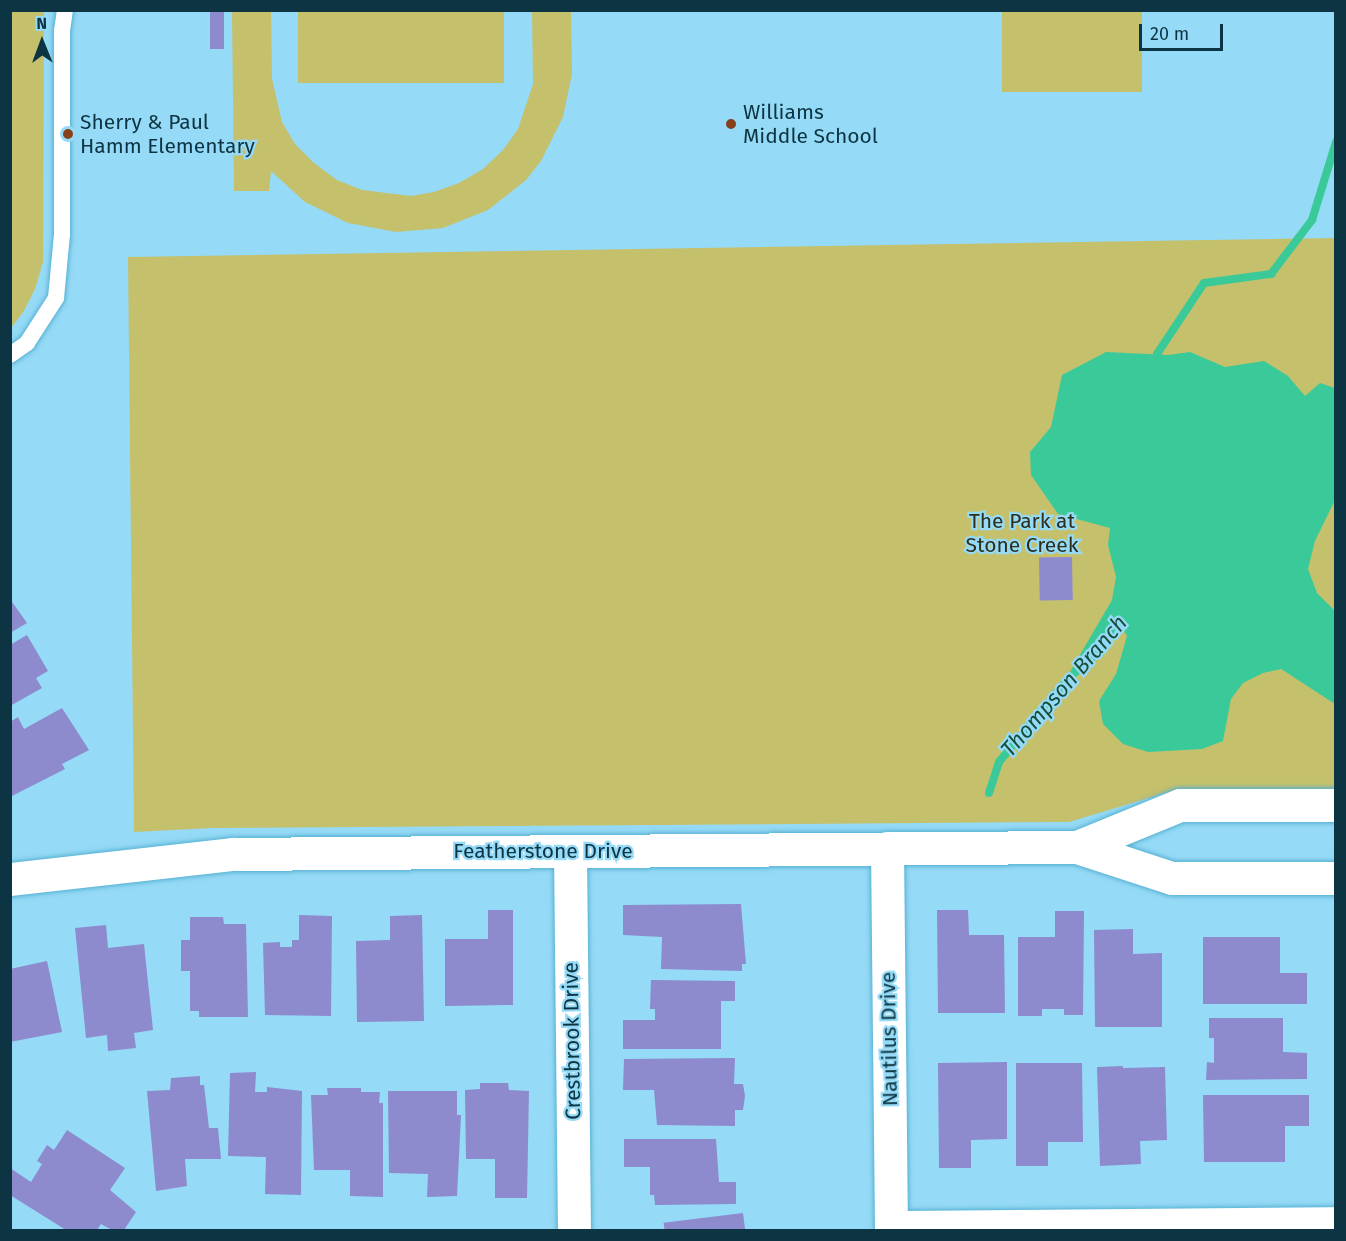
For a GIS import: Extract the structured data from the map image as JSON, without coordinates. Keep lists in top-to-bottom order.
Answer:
{
  "streets": {
    "street": ["Featherstone Drive", "Nautilus Drive", "Crestbrook Drive"]
  },
  "crossings": [
    ["Featherstone Drive", "Nautilus Drive"],
    ["Featherstone Drive", "Crestbrook Drive"]
  ],
  "water": ["Thompson Branch"],
  "parks": ["The Park at Stone Creek"],
  "places": ["Williams Middle School", "Sherry & Paul Hamm Elementary"],
  "scale_bar": "20 m",
  "north": "top"
}
